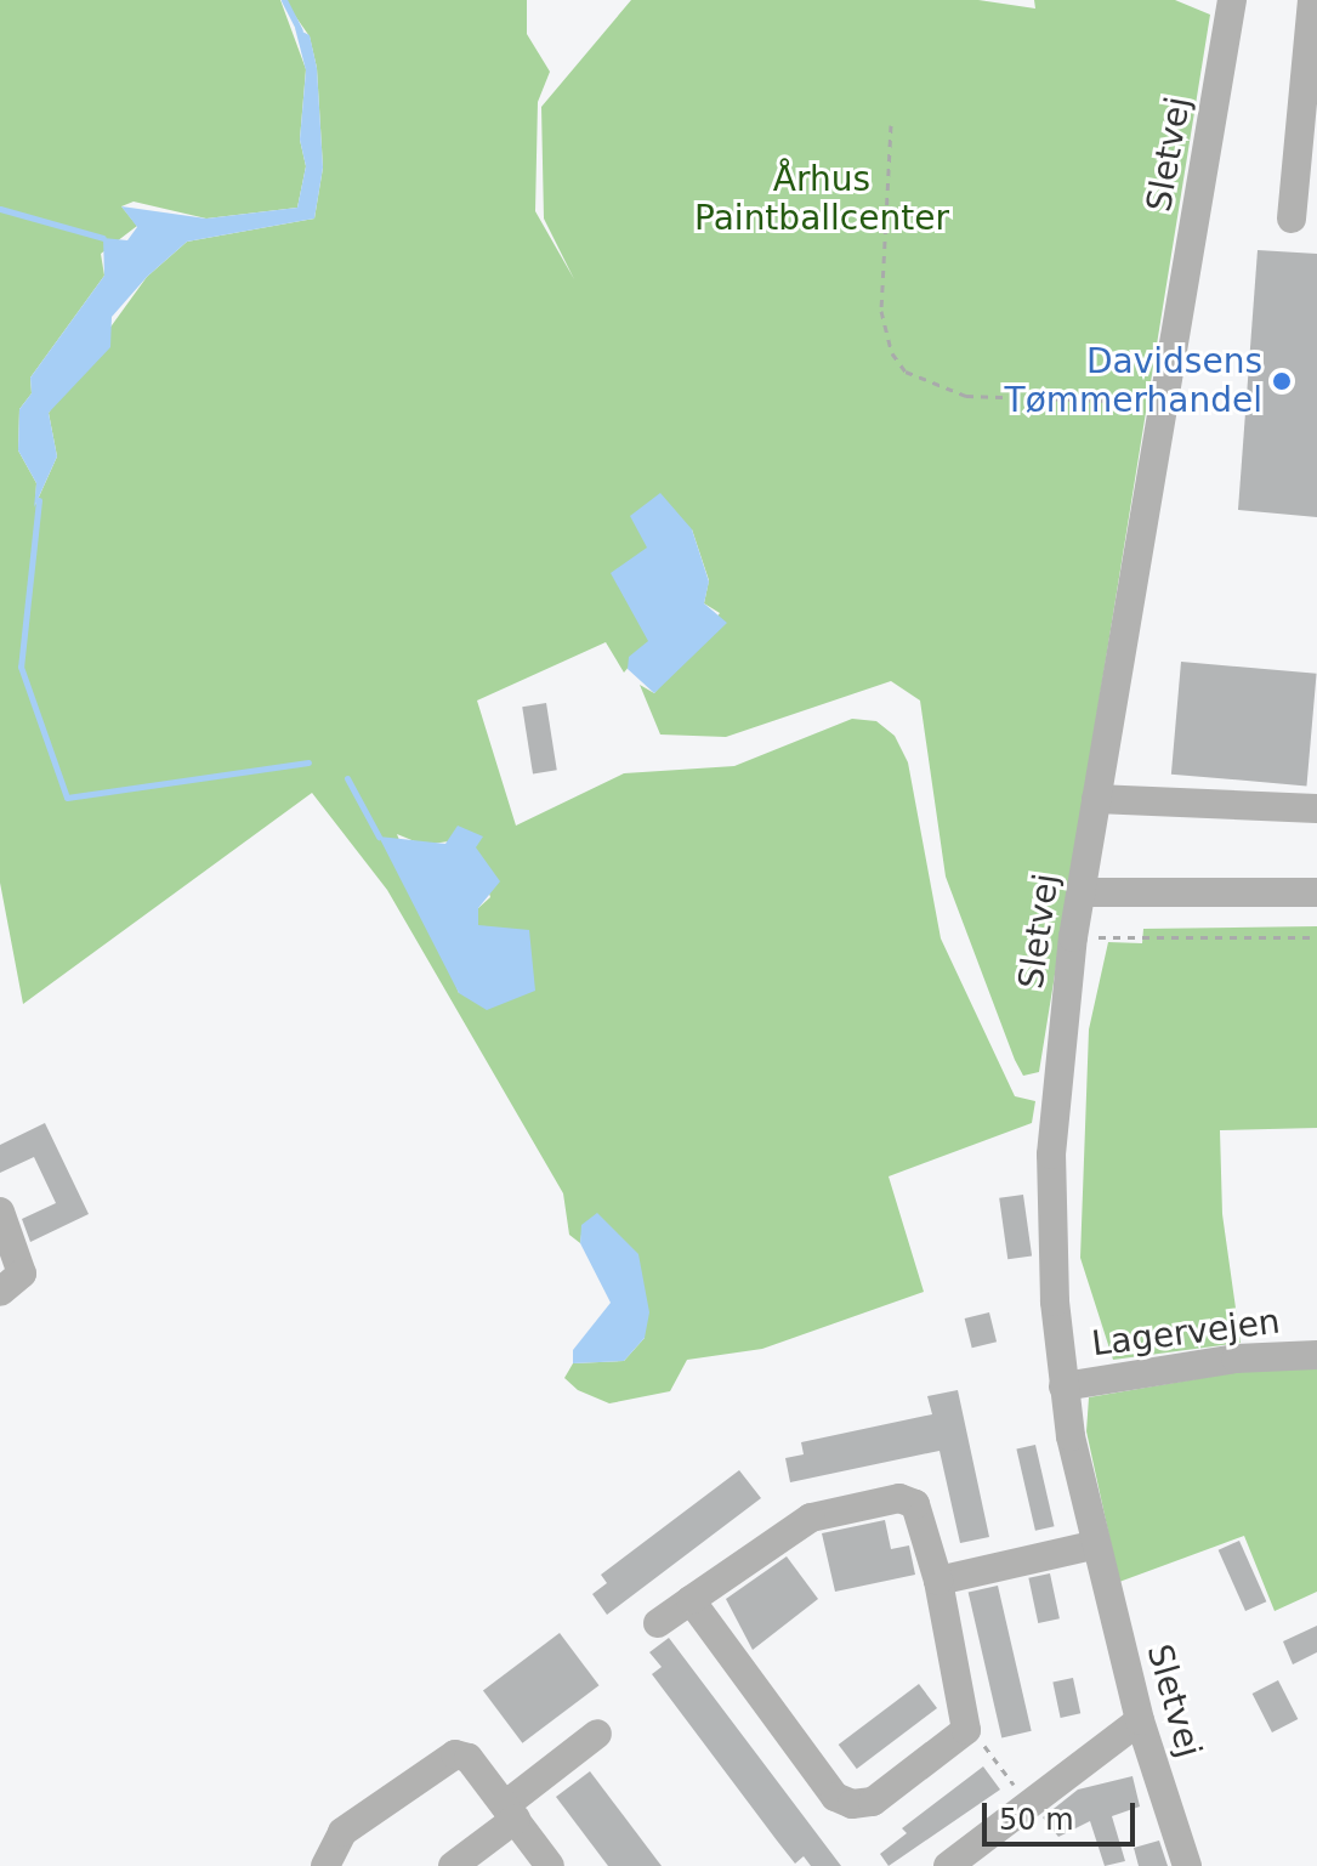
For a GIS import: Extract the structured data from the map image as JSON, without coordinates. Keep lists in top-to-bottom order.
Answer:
{
  "streets": {
    "street": ["Sletvej", "Lagervejen"]
  },
  "crossings": [
    ["Sletvej", "Lagervejen"]
  ],
  "parks": ["Århus Paintballcenter"],
  "places": ["Davidsens Tømmerhandel"],
  "scale_bar": "50 m"
}
